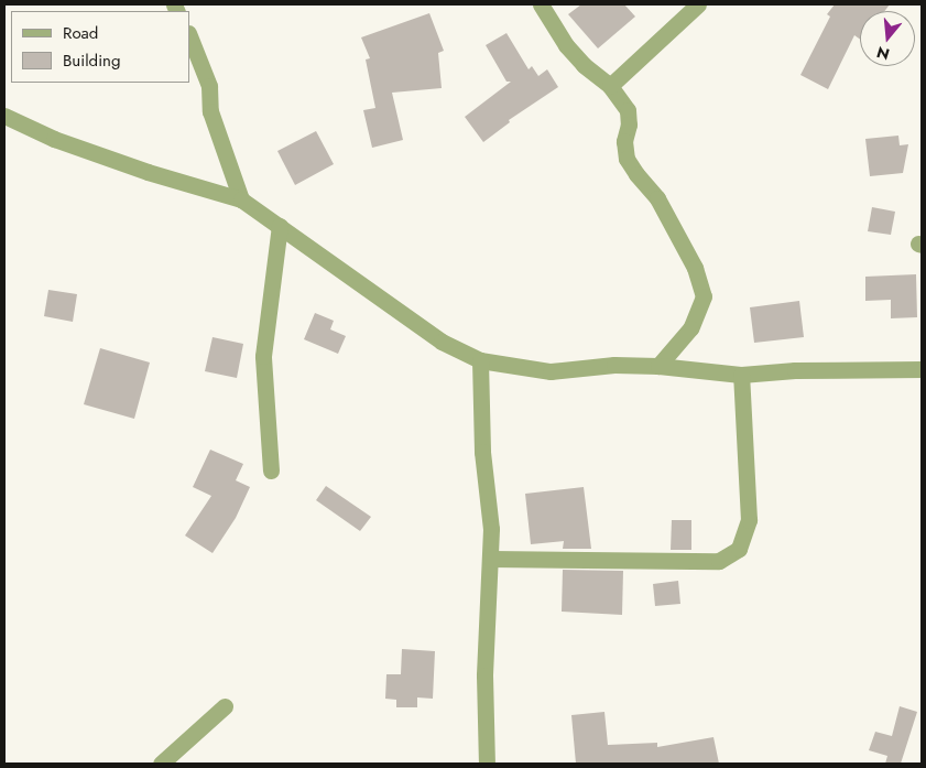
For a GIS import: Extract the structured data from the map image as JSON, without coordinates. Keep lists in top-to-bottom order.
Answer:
{
  "legend": ["Road", "Building"],
  "north": "bottom"
}
